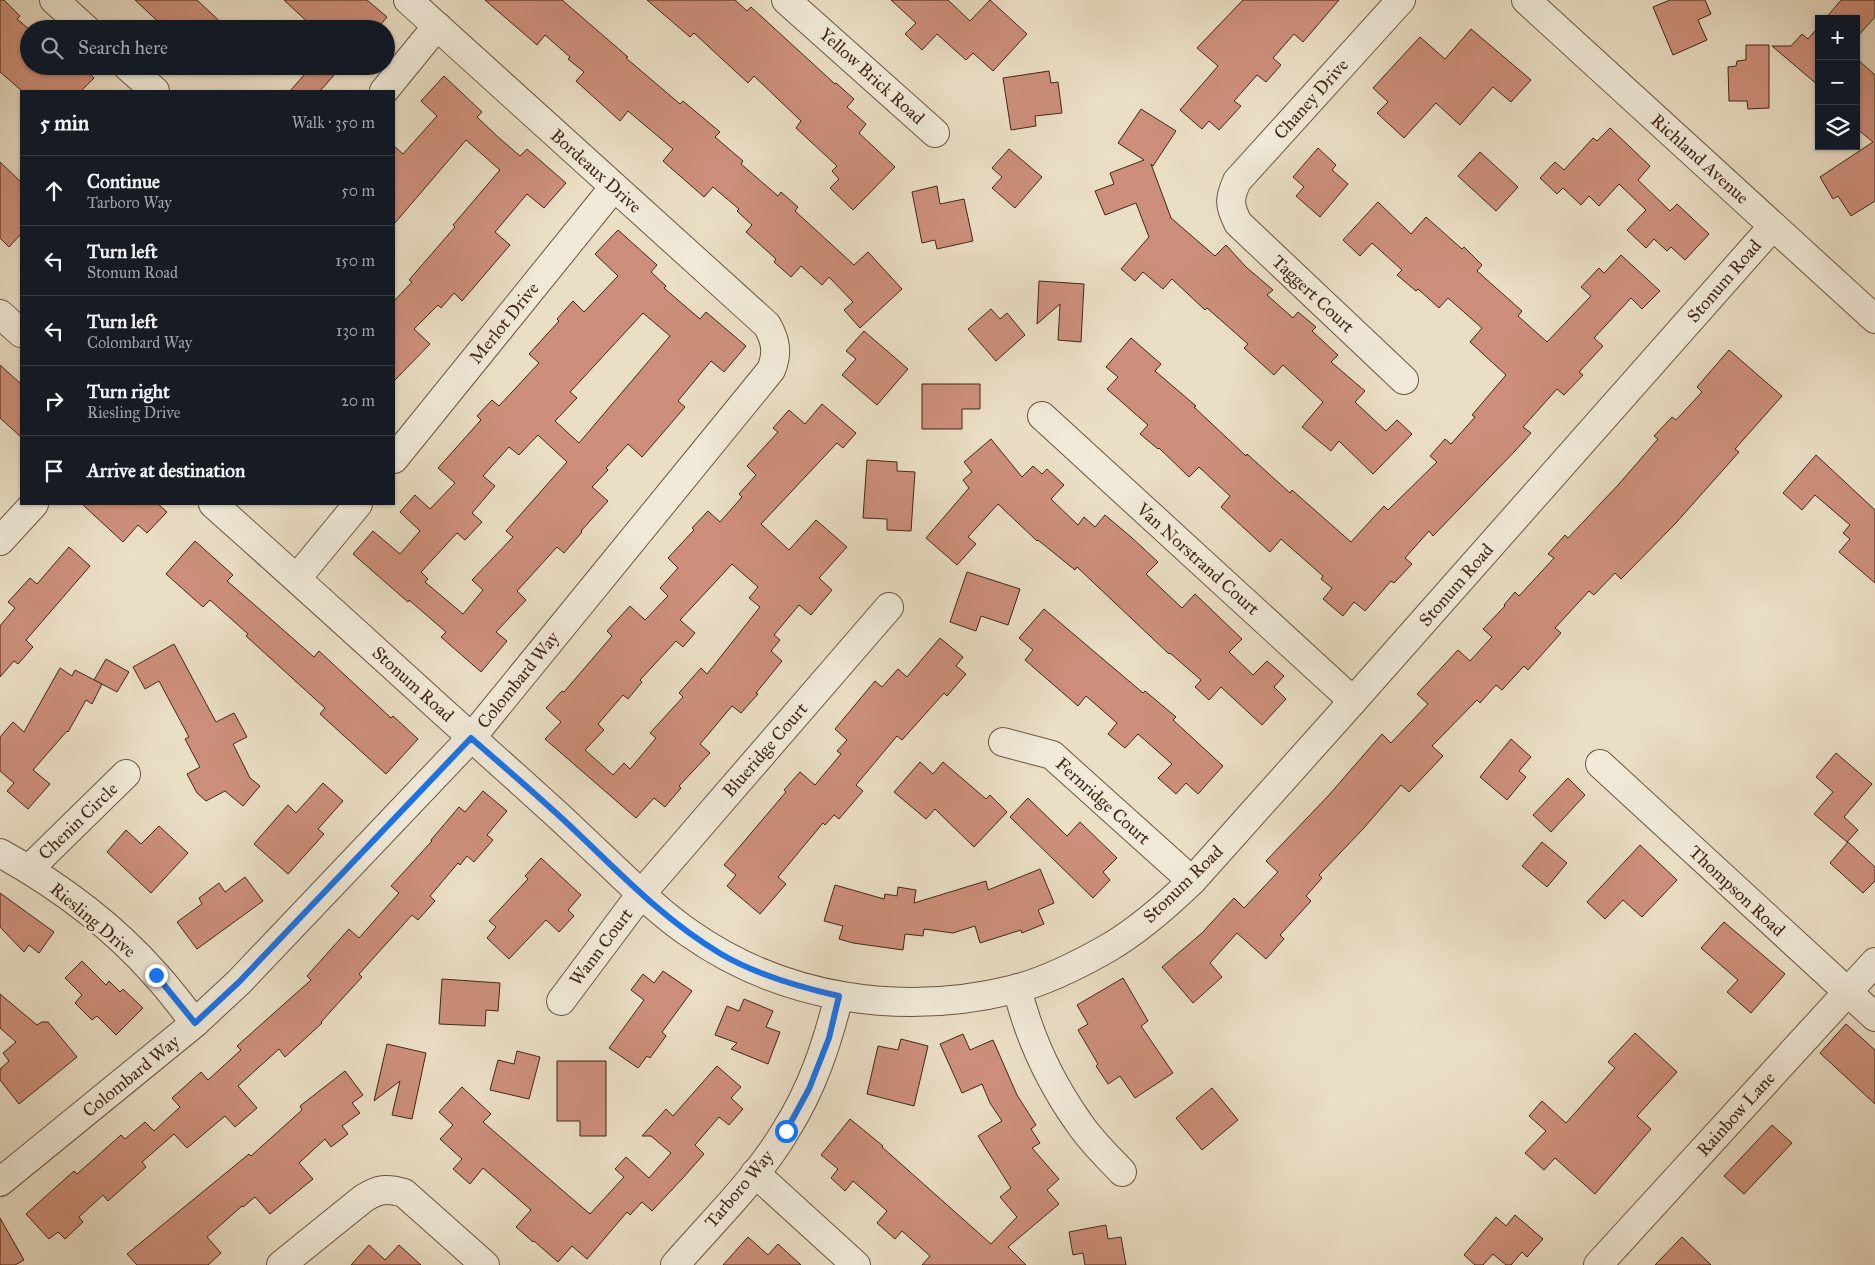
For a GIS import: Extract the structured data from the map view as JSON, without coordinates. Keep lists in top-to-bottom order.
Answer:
{
  "streets": {
    "street": [
      "Yellow Brick Road",
      "Chaney Drive",
      "Richland Avenue",
      "Bordeaux Drive",
      "Stonum Road",
      "Taggert Court",
      "Merlot Drive",
      "Van Norstrand Court",
      "Colombard Way",
      "Blueridge Court",
      "Fernridge Court",
      "Chenin Circle",
      "Thompson Road",
      "Riesling Drive",
      "Wann Court",
      "Rainbow Lane",
      "Tarboro Way"
    ]
  },
  "crossings": [
    ["Chaney Drive", "Taggert Court"],
    ["Richland Avenue", "Stonum Road"],
    ["Bordeaux Drive", "Merlot Drive"],
    ["Bordeaux Drive", "Colombard Way"],
    ["Stonum Road", "Van Norstrand Court"],
    ["Stonum Road", "Colombard Way"],
    ["Stonum Road", "Blueridge Court"],
    ["Stonum Road", "Fernridge Court"],
    ["Stonum Road", "Wann Court"],
    ["Stonum Road", "Tarboro Way"],
    ["Colombard Way", "Riesling Drive"],
    ["Blueridge Court", "Wann Court"],
    ["Chenin Circle", "Riesling Drive"],
    ["Thompson Road", "Rainbow Lane"]
  ],
  "page": {
    "map_buttons": ["+", "−"],
    "search": "Search here",
    "heading": ["5 min", "Walk · 350 m"],
    "list": [
      ["Continue", "Tarboro Way", "50 m"],
      ["Turn left", "Stonum Road", "150 m"],
      ["Turn left", "Colombard Way", "130 m"],
      ["Turn right", "Riesling Drive", "20 m"],
      "Arrive at destination"
    ]
  }
}
